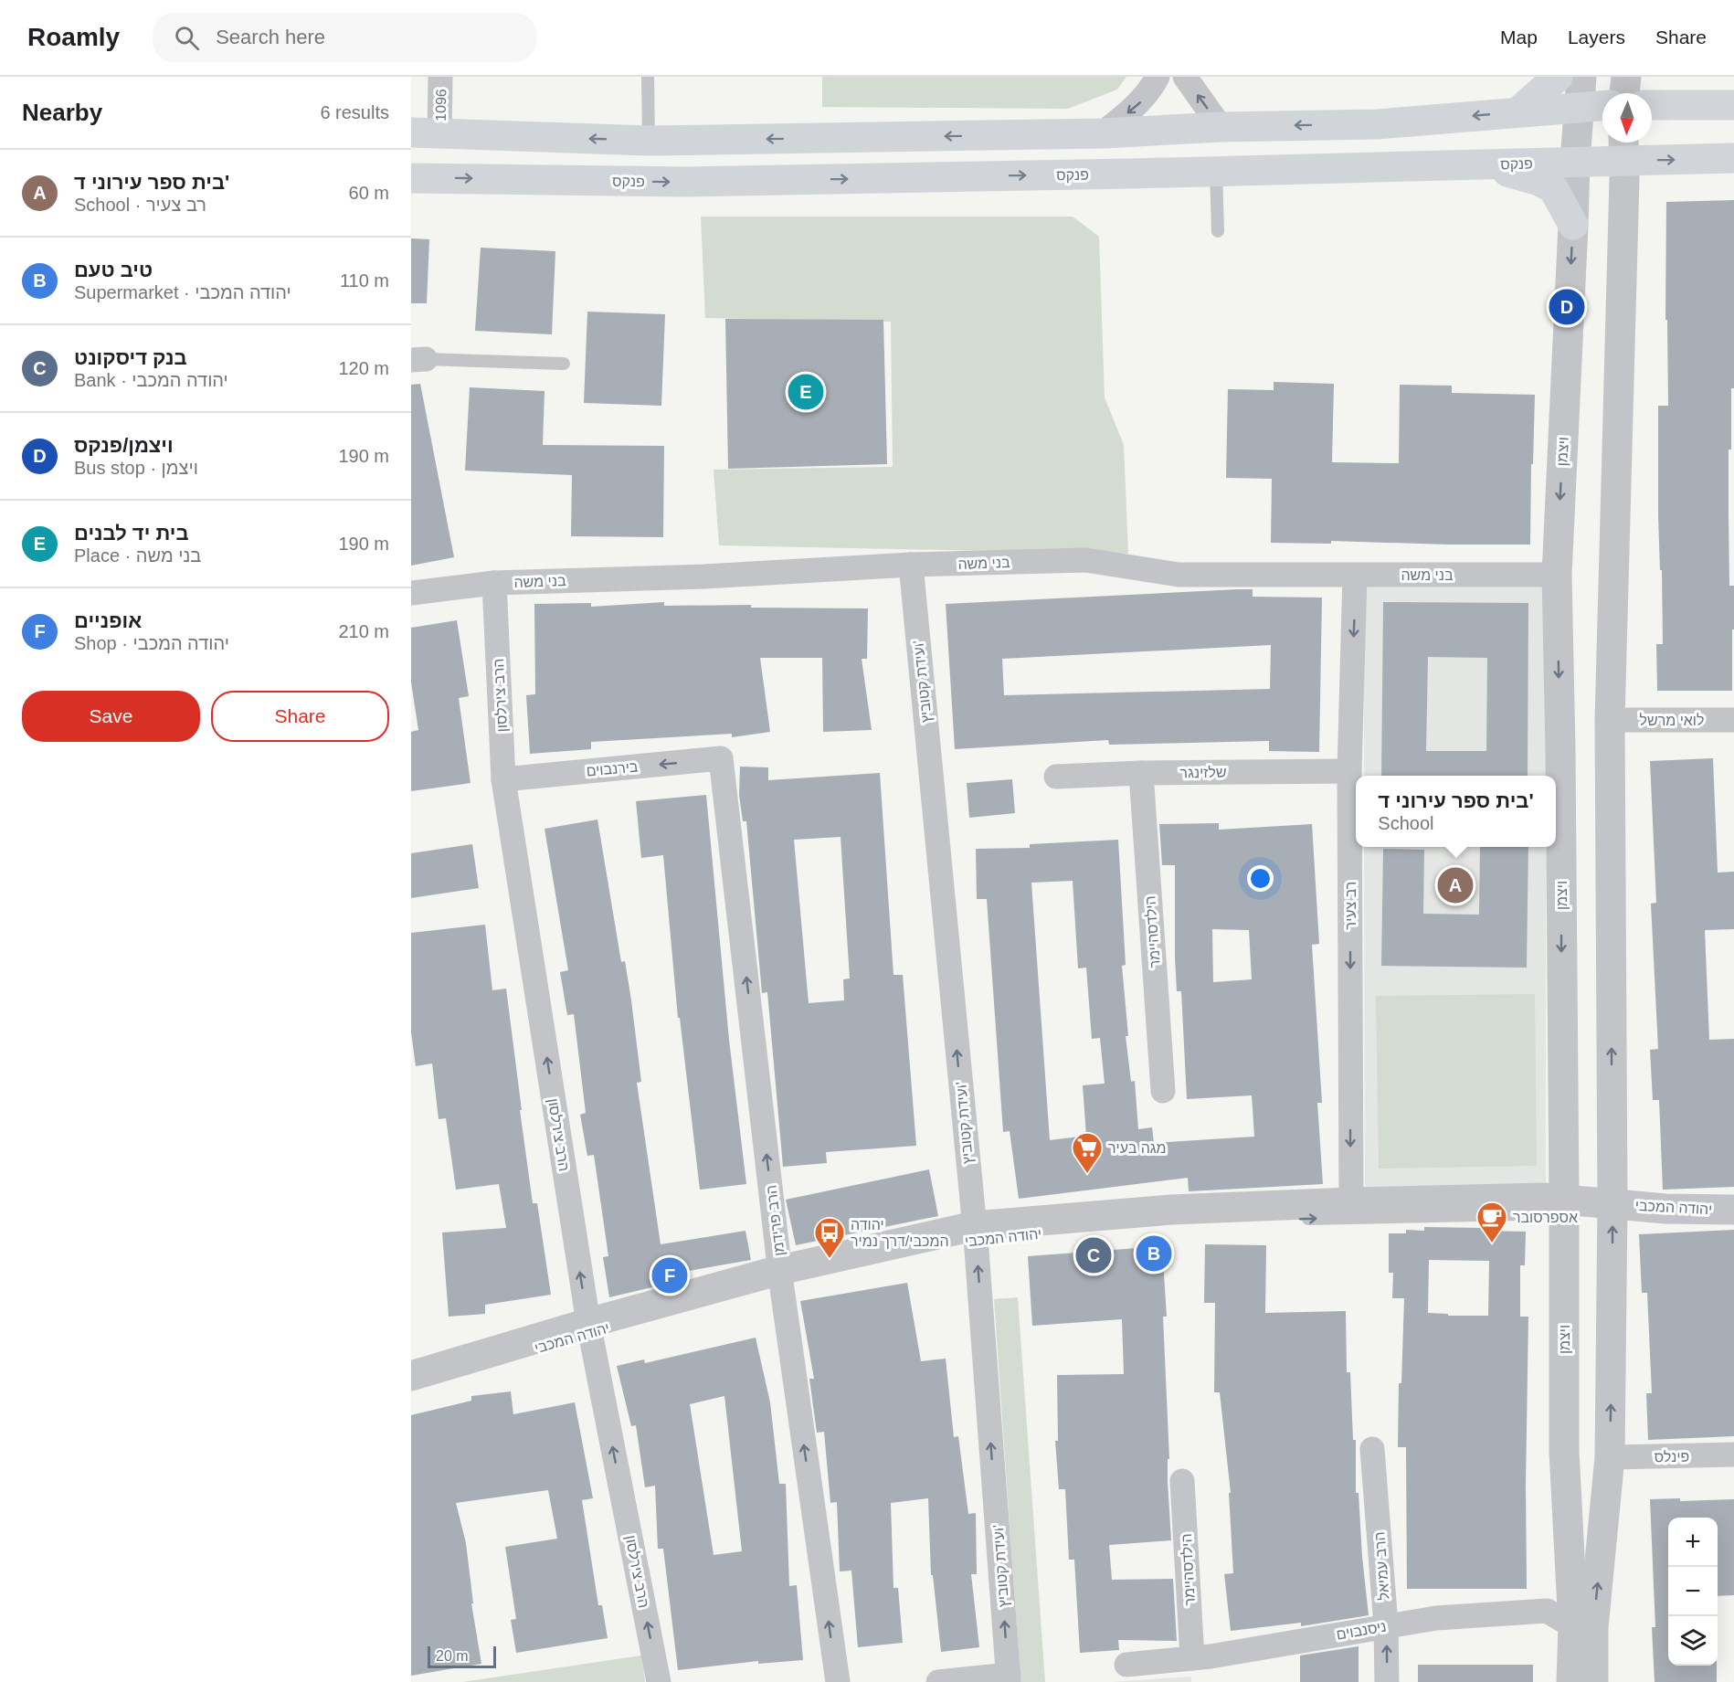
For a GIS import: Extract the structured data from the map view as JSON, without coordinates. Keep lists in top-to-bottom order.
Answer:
{
  "streets": {
    "main road": ["פנקס"],
    "street": [
      "1096",
      "ויצמן",
      "בני משה",
      "ועידת קטוביץ'",
      "הרב צירלסון",
      "לואי מרשל",
      "בירנבוים",
      "שלזינגר",
      "רב צעיר",
      "הילדסהיימר",
      "יהודה המכבי",
      "הרב פרידמן",
      "פינלס",
      "הרב עמיאל",
      "ניסנבוים"
    ]
  },
  "crossings": [
    ["פנקס", "ויצמן"],
    ["ויצמן", "בני משה"],
    ["ויצמן", "לואי מרשל"],
    ["ויצמן", "יהודה המכבי"],
    ["ויצמן", "פינלס"],
    ["ויצמן", "ניסנבוים"],
    ["בני משה", "ועידת קטוביץ'"],
    ["בני משה", "הרב צירלסון"],
    ["בני משה", "רב צעיר"],
    ["ועידת קטוביץ'", "יהודה המכבי"],
    ["הרב צירלסון", "בירנבוים"],
    ["הרב צירלסון", "יהודה המכבי"],
    ["בירנבוים", "הרב פרידמן"],
    ["שלזינגר", "רב צעיר"],
    ["שלזינגר", "הילדסהיימר"],
    ["רב צעיר", "יהודה המכבי"],
    ["הילדסהיימר", "ניסנבוים"],
    ["יהודה המכבי", "הרב פרידמן"],
    ["הרב עמיאל", "ניסנבוים"]
  ],
  "one_way": [
    "ועידת קטוביץ'",
    "הרב צירלסון",
    "בירנבוים",
    "רב צעיר",
    "הרב פרידמן"
  ],
  "places": {
    "supermarket": ["מגה בעיר"],
    "cafe": ["אספרסובר"],
    "bus stop": ["יהודה המכבי/דרך נמיר"]
  },
  "scale_bar": "20 m",
  "north": "bottom",
  "page": {
    "header": "Roamly",
    "search": "Search here",
    "nav": ["Map", "Layers", "Share"],
    "heading": ["Nearby", "6 results"],
    "list": [
      {
        "mark": "A",
        "name": "בית ספר עירוני ד'",
        "note": "School · רב צעיר",
        "value": "60 m"
      },
      {
        "mark": "B",
        "name": "טיב טעם",
        "note": "Supermarket · יהודה המכבי",
        "value": "110 m"
      },
      {
        "mark": "C",
        "name": "בנק דיסקונט",
        "note": "Bank · יהודה המכבי",
        "value": "120 m"
      },
      {
        "mark": "D",
        "name": "ויצמן/פנקס",
        "note": "Bus stop · ויצמן",
        "value": "190 m"
      },
      {
        "mark": "E",
        "name": "בית יד לבנים",
        "note": "Place · בני משה",
        "value": "190 m"
      },
      {
        "mark": "F",
        "name": "אופניים",
        "note": "Shop · יהודה המכבי",
        "value": "210 m"
      }
    ],
    "pins": [
      "D",
      "E",
      "A",
      "B",
      "C",
      "F"
    ],
    "buttons": ["Save", "Share"],
    "popup": ["בית ספר עירוני ד'", "School"],
    "map_buttons": ["+", "−"],
    "scale": "20 m"
  }
}
